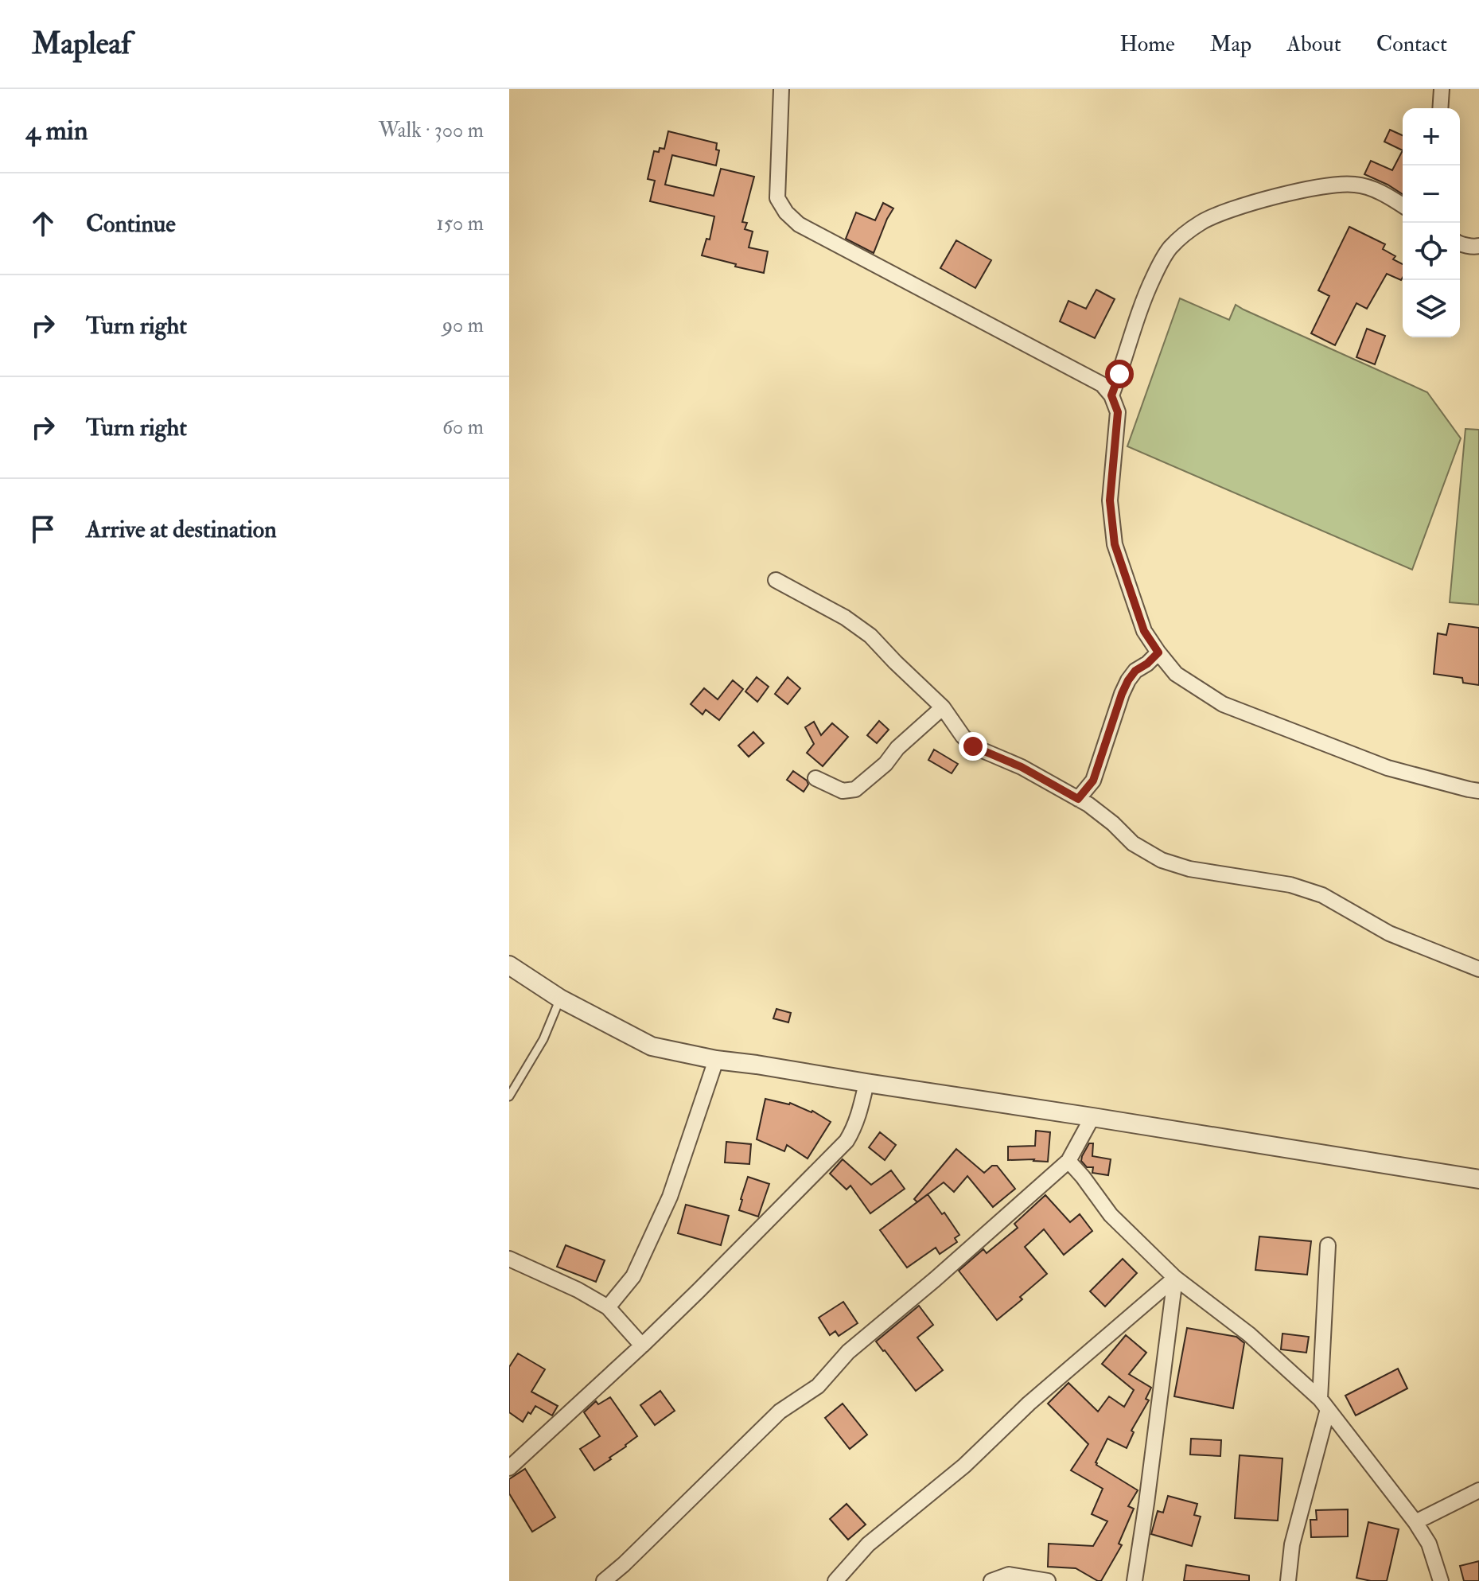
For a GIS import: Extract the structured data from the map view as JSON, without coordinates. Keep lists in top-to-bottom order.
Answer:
{
  "page": {
    "header": "Mapleaf",
    "nav": [
      "Home",
      "Map",
      "About",
      "Contact"
    ],
    "heading": ["4 min", "Walk · 300 m"],
    "map_buttons": ["+", "−"],
    "list": [
      ["Continue", "150 m"],
      ["Turn right", "90 m"],
      ["Turn right", "60 m"],
      "Arrive at destination"
    ]
  }
}
